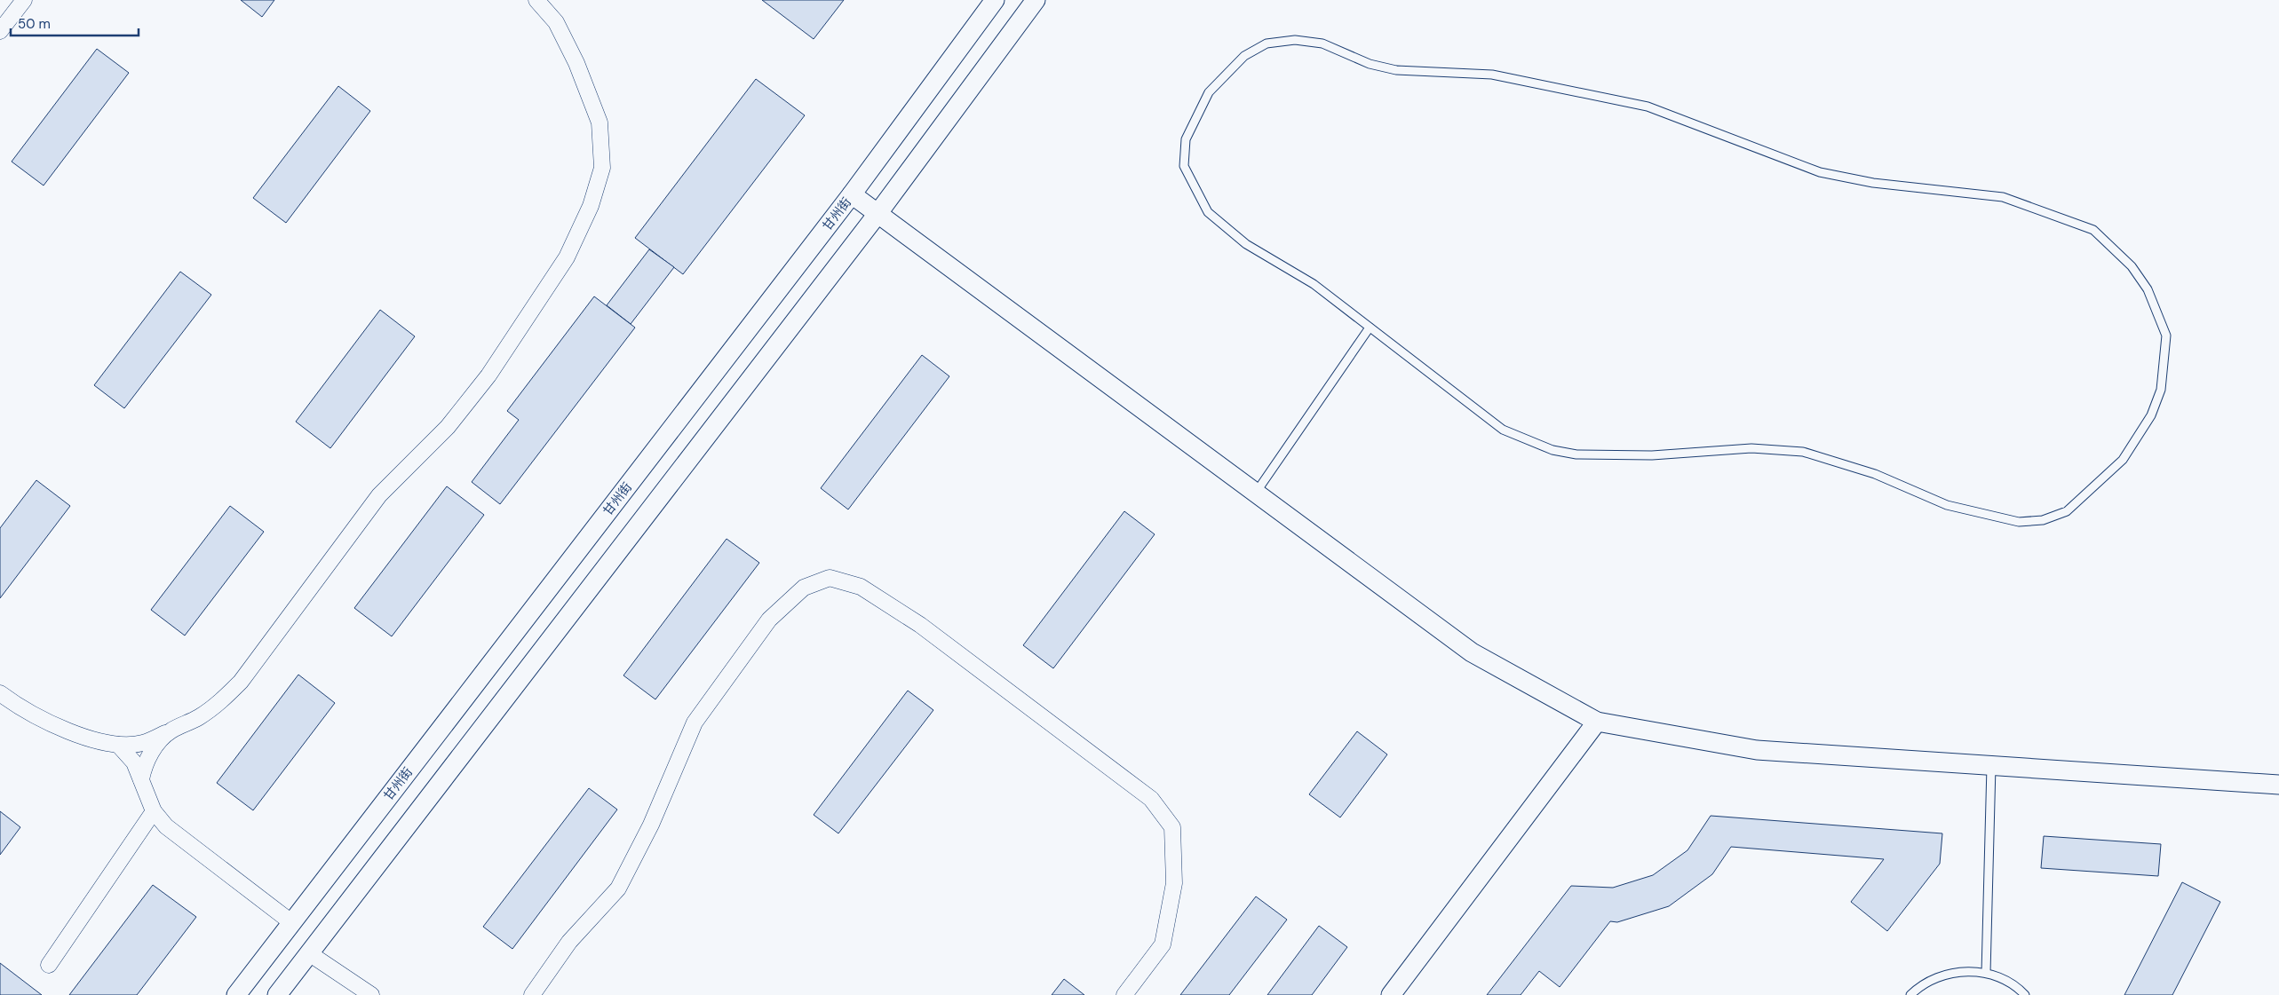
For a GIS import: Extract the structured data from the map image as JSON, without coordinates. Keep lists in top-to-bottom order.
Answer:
{
  "streets": {
    "street": ["甘州街"]
  },
  "scale_bar": "50 m"
}
